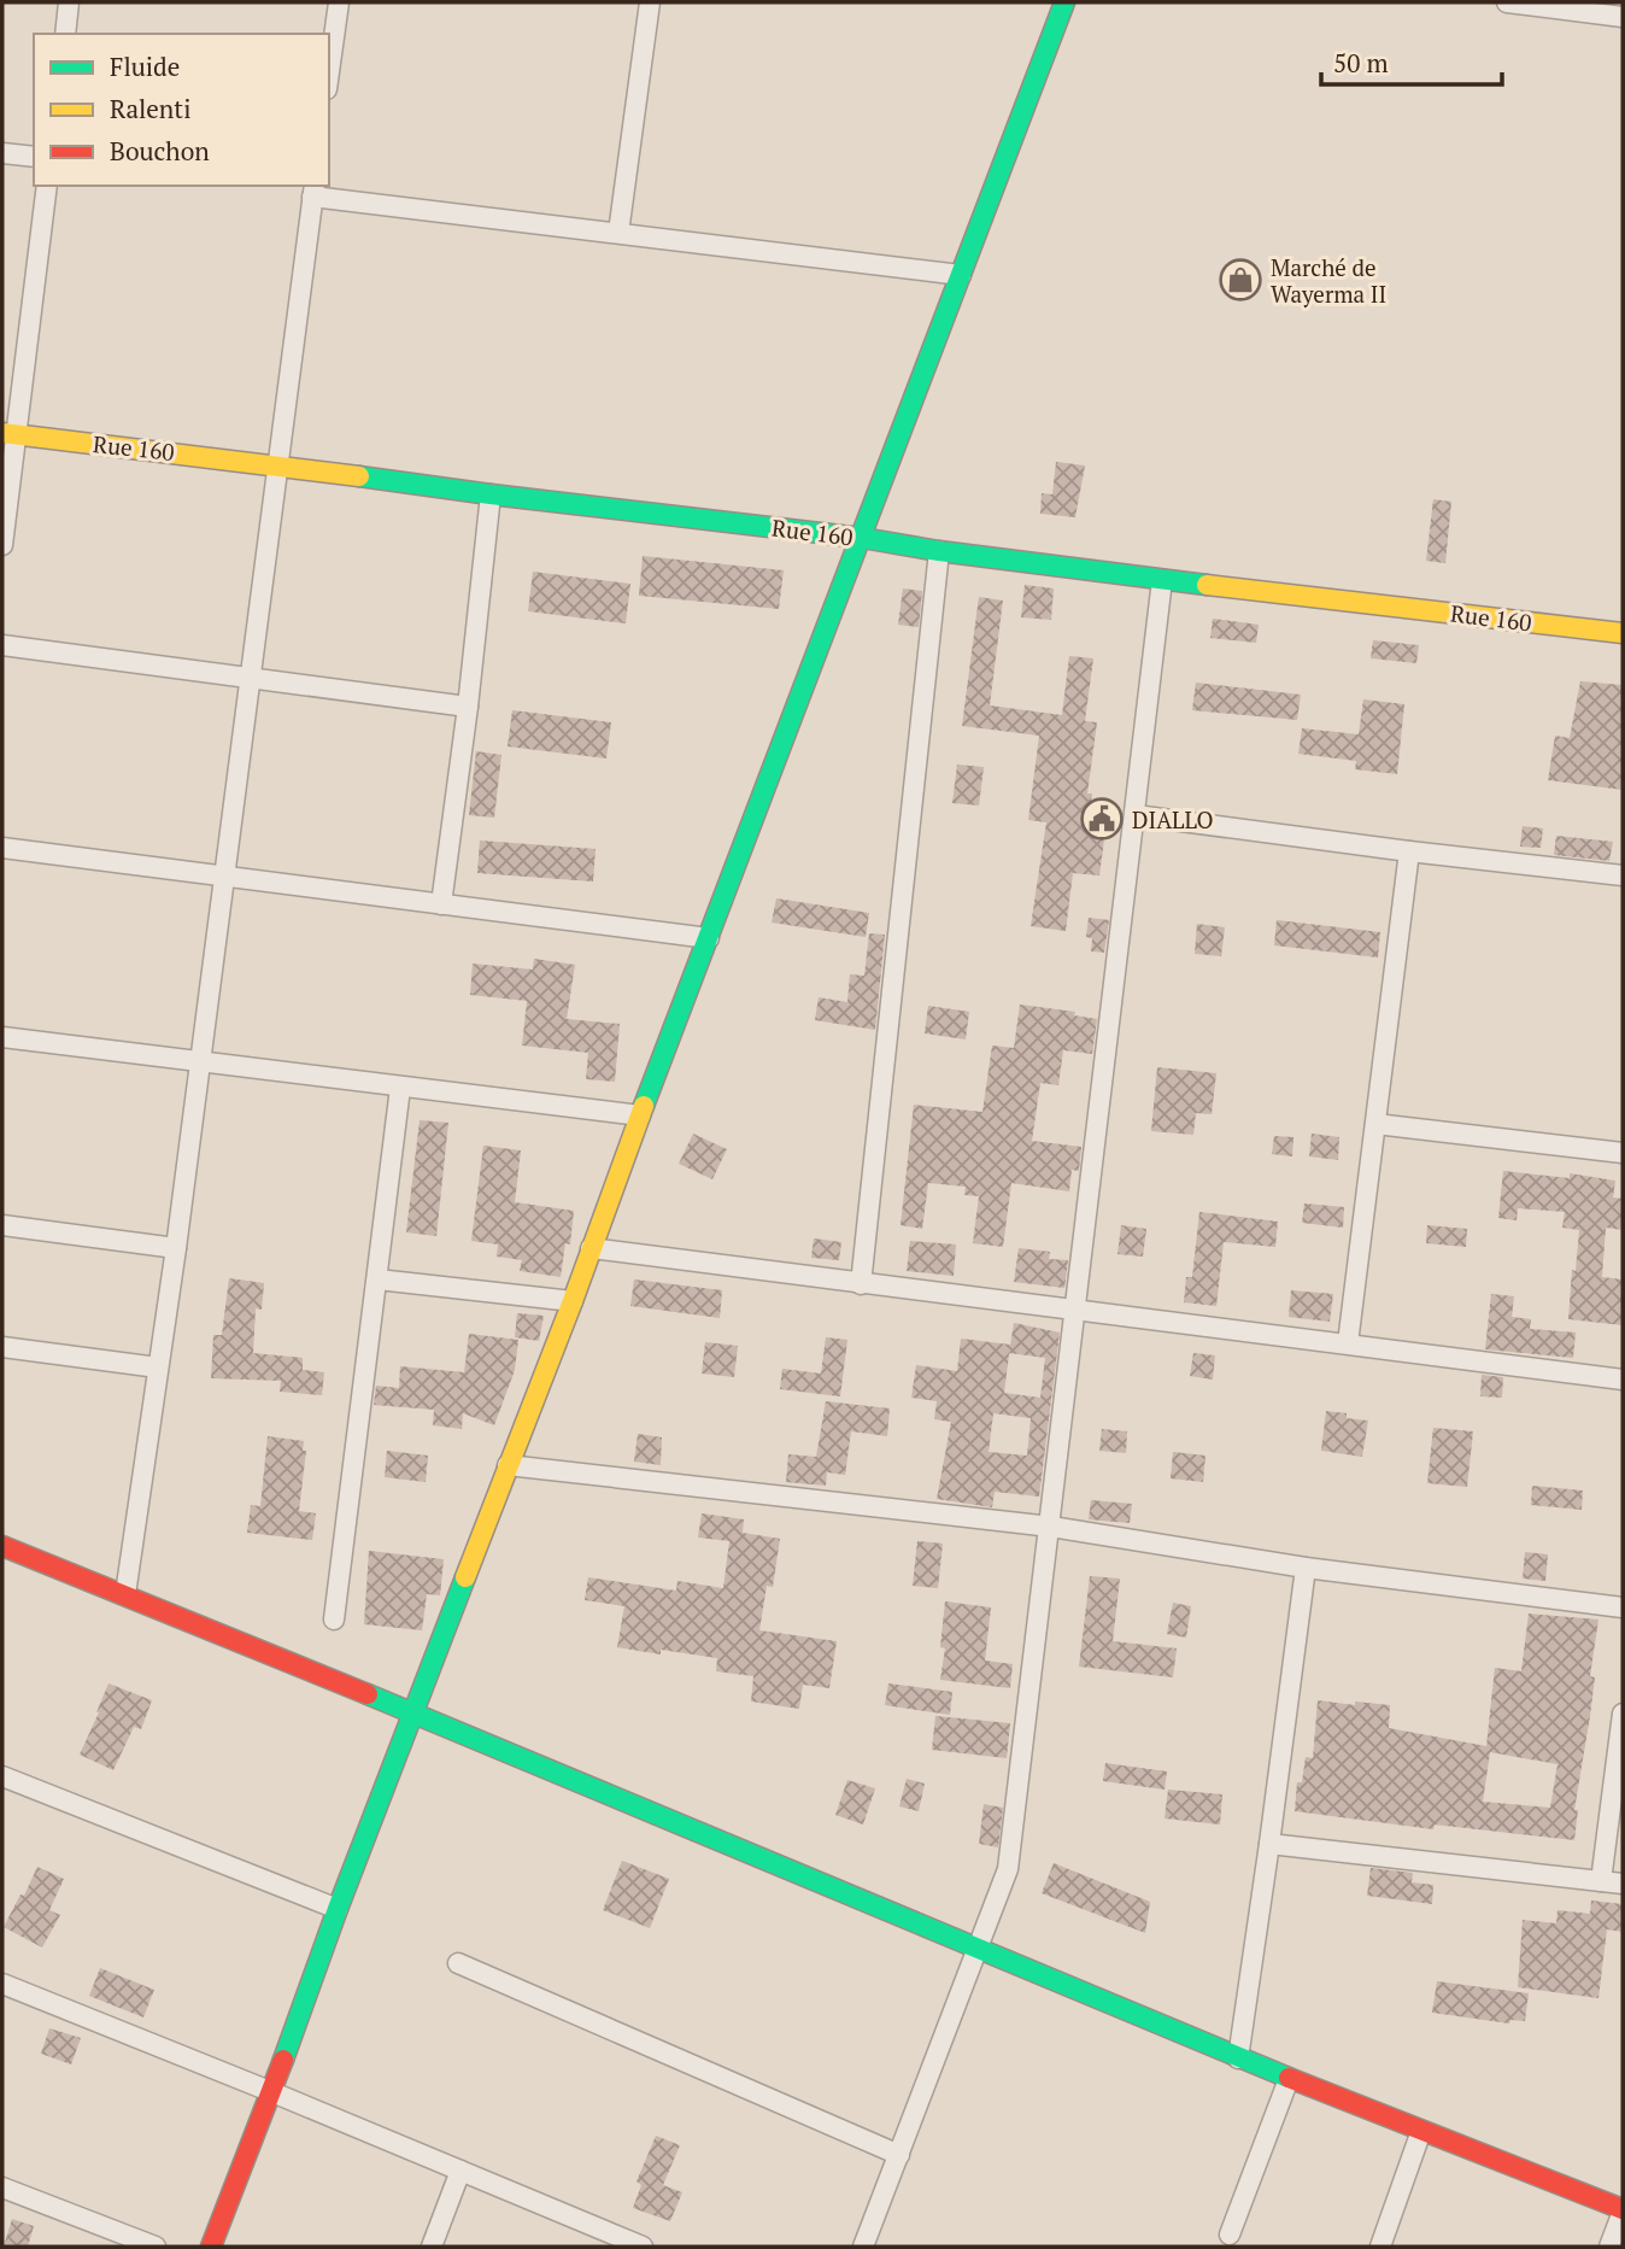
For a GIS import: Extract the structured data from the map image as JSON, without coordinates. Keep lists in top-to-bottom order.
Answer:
{
  "streets": {
    "street": ["Rue 160"]
  },
  "places": {
    "shop": ["Marché de Wayerma II"],
    "public building": ["DIALLO"]
  },
  "legend": ["Fluide", "Ralenti", "Bouchon"],
  "scale_bar": "50 m"
}
